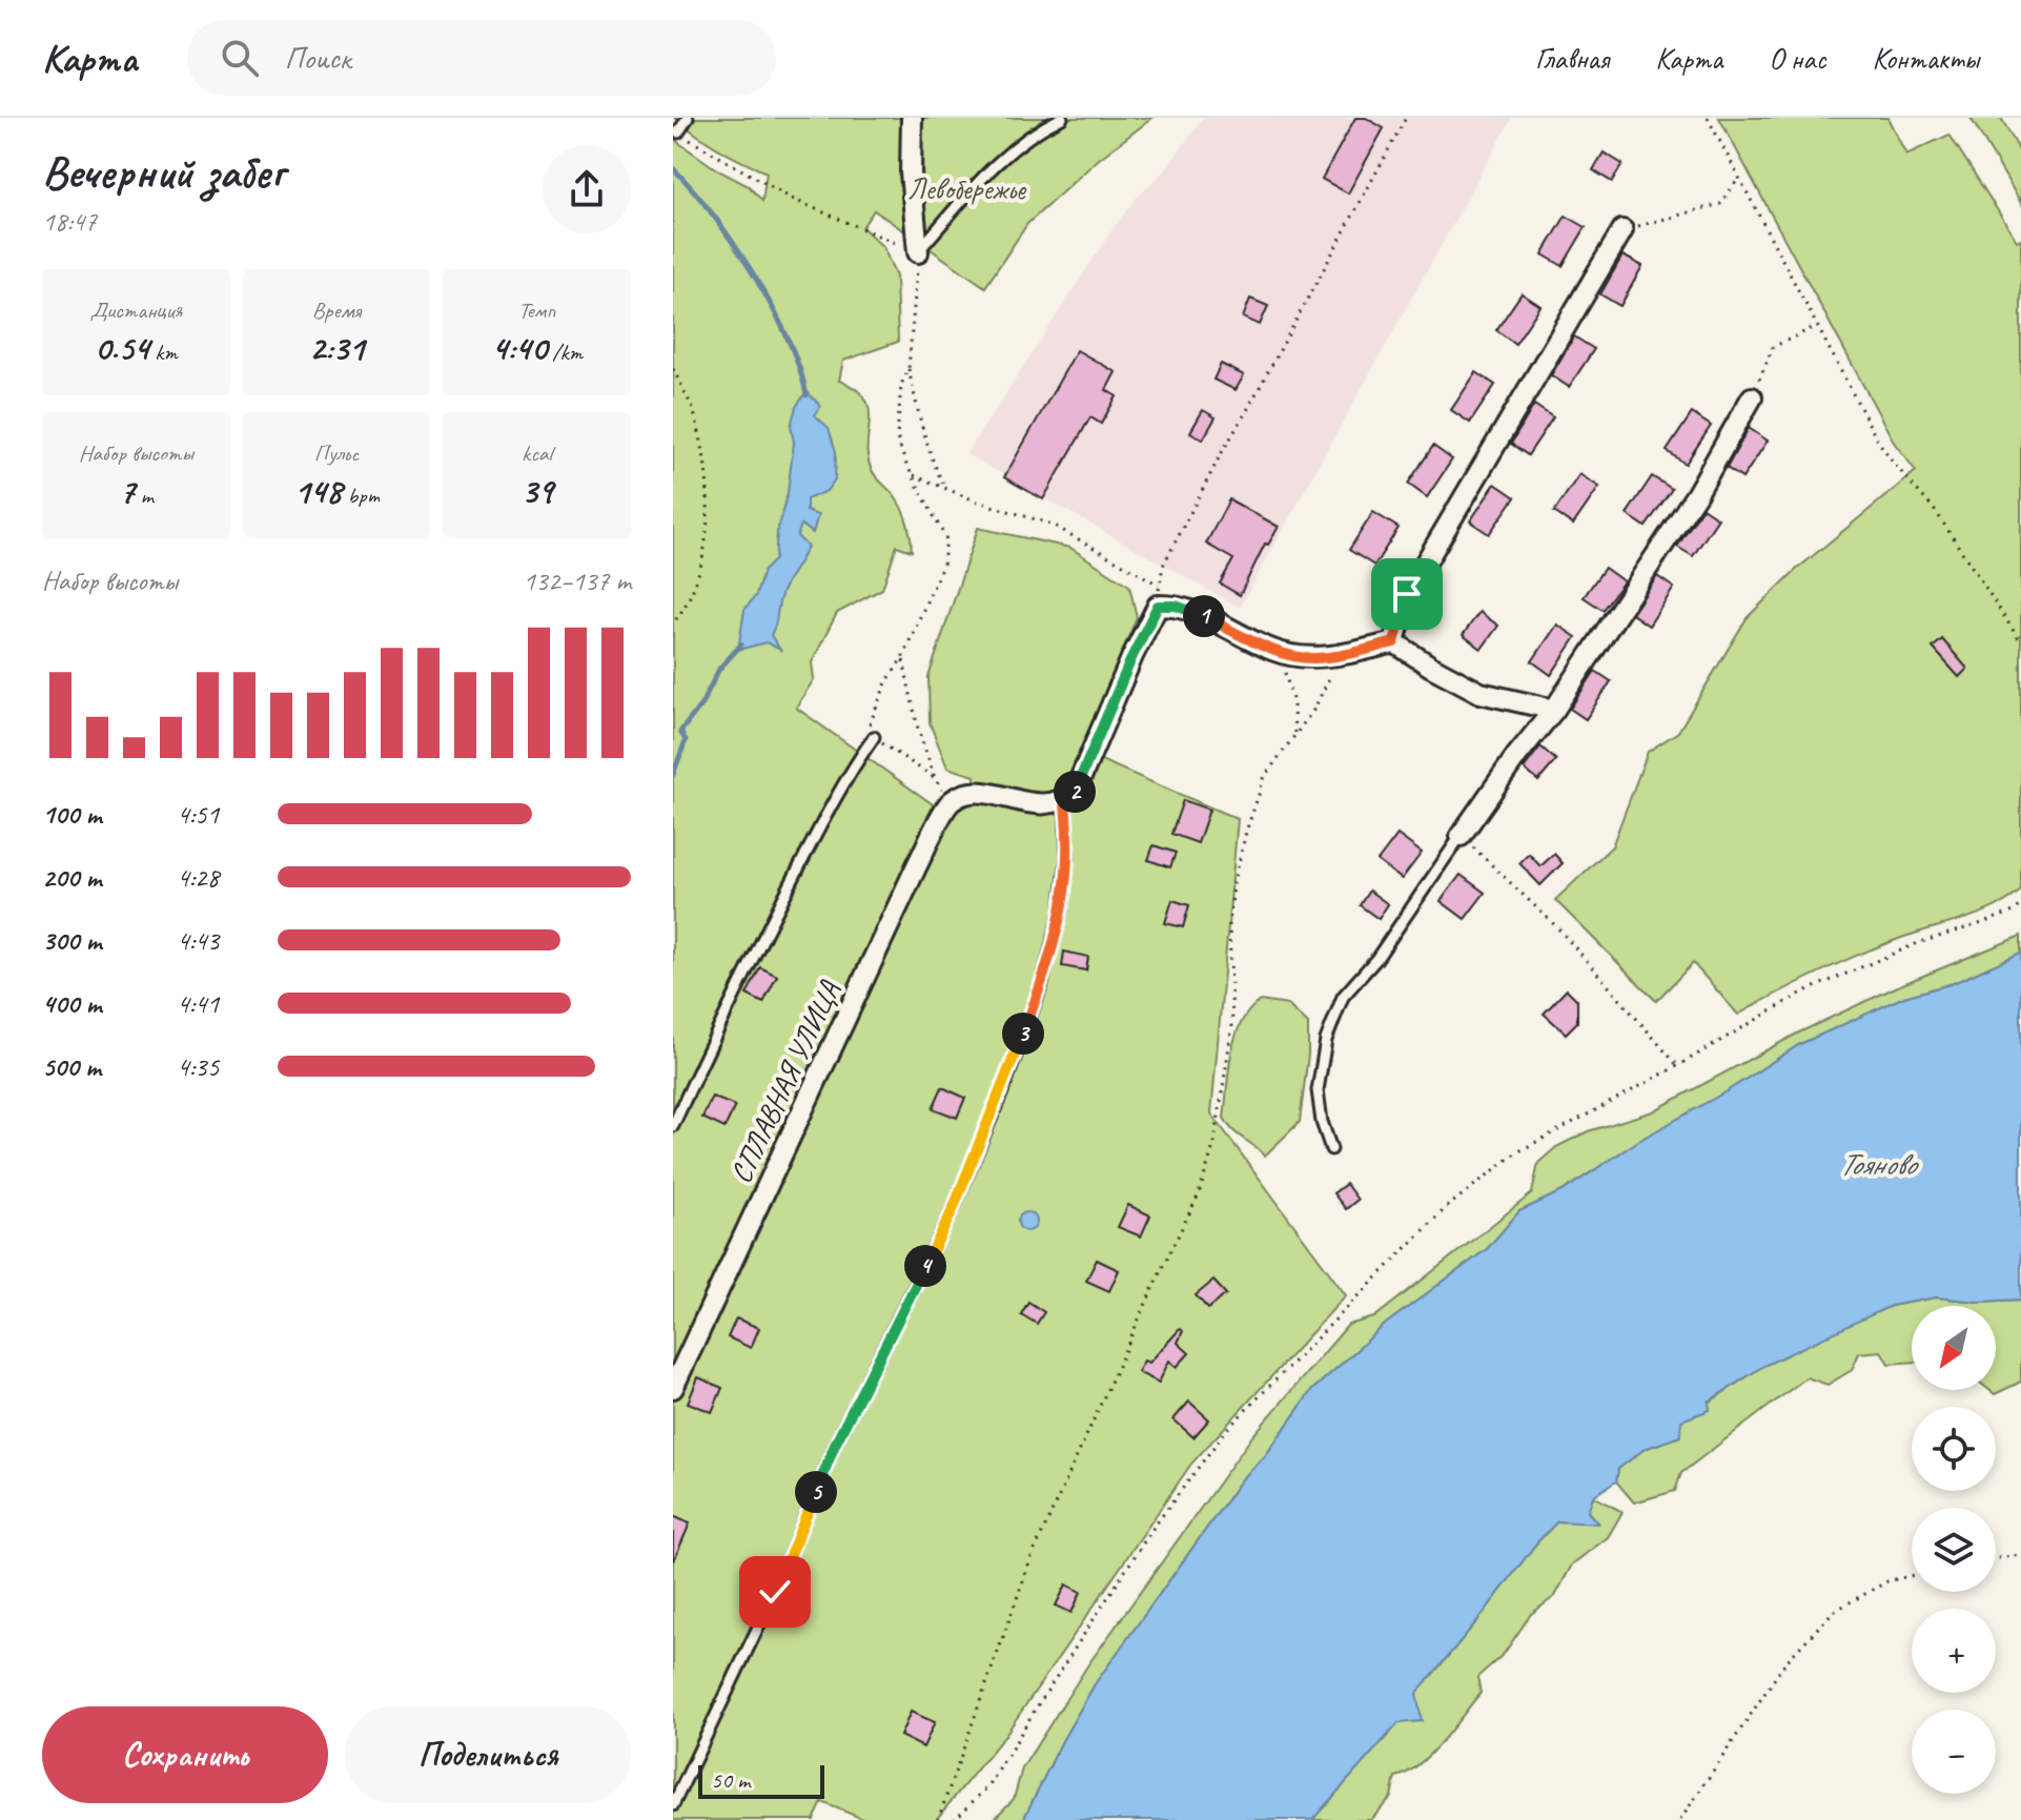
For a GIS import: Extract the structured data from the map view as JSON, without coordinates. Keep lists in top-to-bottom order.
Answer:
{
  "streets": {
    "street": ["СПЛАВНАЯ УЛИЦА"]
  },
  "water": ["Тояново"],
  "parks": ["Левобережье"],
  "scale_bar": "50 m",
  "north": "bottom left",
  "page": {
    "header": "Карта",
    "search": "Поиск",
    "nav": [
      "Главная",
      "Карта",
      "О нас",
      "Контакты"
    ],
    "heading": ["Вечерний забег", "18:47"],
    "stats": [
      ["Дистанция", "0.54 km"],
      ["Время", "2:31"],
      ["Темп", "4:40 /km"],
      ["Набор высоты", "7 m"],
      ["Пульс", "148 bpm"],
      ["kcal", "39"]
    ],
    "chart": ["Набор высоты", "132–137 m"],
    "pins": [
      "1",
      "2",
      "3",
      "4",
      "5"
    ],
    "list": [
      {
        "name": "100 m",
        "note": "4:51"
      },
      {
        "name": "200 m",
        "note": "4:28"
      },
      {
        "name": "300 m",
        "note": "4:43"
      },
      {
        "name": "400 m",
        "note": "4:41"
      },
      {
        "name": "500 m",
        "note": "4:35"
      }
    ],
    "map_buttons": ["+", "−"],
    "buttons": ["Сохранить", "Поделиться"],
    "scale": "50 m"
  }
}
